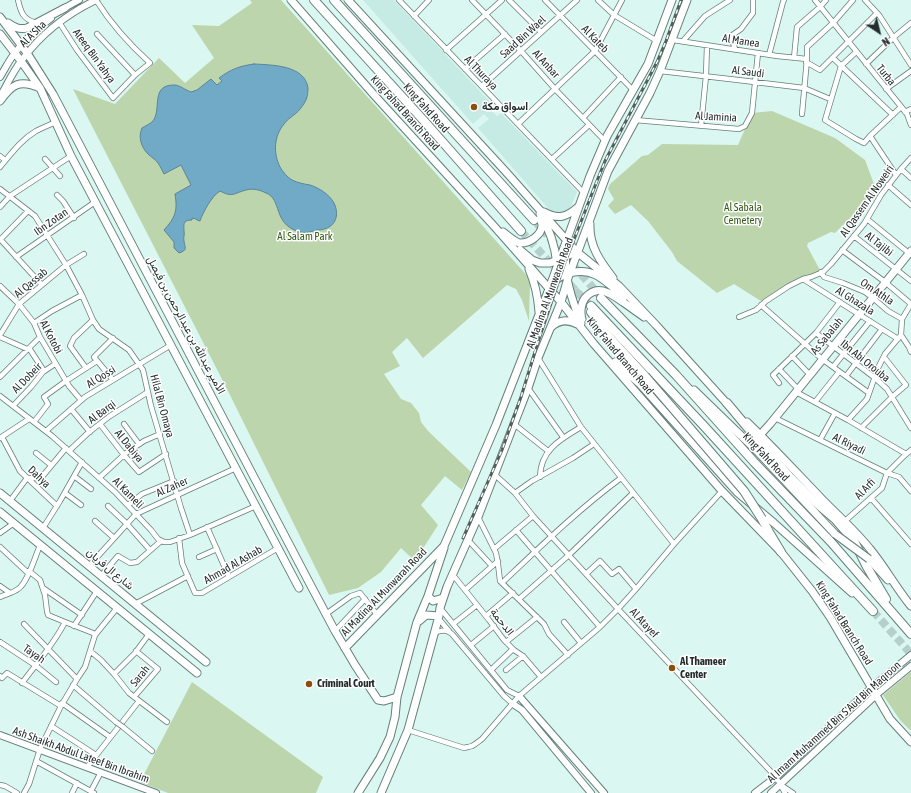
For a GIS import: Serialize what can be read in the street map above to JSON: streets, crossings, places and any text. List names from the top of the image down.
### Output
{
  "streets": {
    "highway": ["King Fahd Road"],
    "main road": [
      "King Fahad Branch Road",
      "Al Madina Al Munwarah Road",
      "الأمير عبدالله بن عبدالرحمن بن فيصل",
      "As Sabalah",
      "شارع ال فريان"
    ],
    "street": [
      "Al A'Sha",
      "Saad Bin Wael",
      "Al Kateb",
      "Al Manea",
      "Ateeq Bin Yahya",
      "Al Anbar",
      "Al Saudi",
      "Al Thuraya",
      "Turba",
      "Al Jaminia",
      "Al Qassem Al Noweiri",
      "Ibn Zotan",
      "Al Tajibi",
      "Al Qassab",
      "Om Athla",
      "Al Ghazala",
      "Al Kotobi",
      "Ibn Abi Orouba",
      "Al Qossi",
      "Al Dobeir",
      "Hilal Bin Omaya",
      "Al Barqi",
      "Al Riyadi",
      "Al Dabiya",
      "Dahya",
      "Al Zaher",
      "Al Arfi",
      "Al Kameli",
      "Ahmad Al Ashab",
      "الدحمة",
      "Al Atayef",
      "Tayah",
      "Sarah",
      "Al Imam Muhammed Bin S'Aud Bin Maqroon",
      "Ash Shaikh Abdul Lateef Bin Ibrahim"
    ]
  },
  "crossings": [
    ["Al A'Sha", "Ateeq Bin Yahya"],
    ["Al A'Sha", "الأمير عبدالله بن عبدالرحمن بن فيصل"],
    ["Saad Bin Wael", "Al Kateb"],
    ["Saad Bin Wael", "Al Anbar"],
    ["Saad Bin Wael", "Al Thuraya"],
    ["Al Kateb", "Al Madina Al Munwarah Road"],
    ["Al Manea", "Turba"],
    ["Al Manea", "Al Jaminia"],
    ["Al Manea", "Al Madina Al Munwarah Road"],
    ["Al Anbar", "Al Madina Al Munwarah Road"],
    ["Al Saudi", "Al Jaminia"],
    ["Al Saudi", "Al Madina Al Munwarah Road"],
    ["Al Thuraya", "Al Madina Al Munwarah Road"],
    ["King Fahad Branch Road", "Al Madina Al Munwarah Road"],
    ["King Fahad Branch Road", "Al Imam Muhammed Bin S'Aud Bin Maqroon"],
    ["Al Jaminia", "Al Madina Al Munwarah Road"],
    ["Al Qassem Al Noweiri", "Al Tajibi"],
    ["Al Qassem Al Noweiri", "Om Athla"],
    ["Al Qassem Al Noweiri", "Al Ghazala"],
    ["Ibn Zotan", "الأمير عبدالله بن عبدالرحمن بن فيصل"],
    ["Ibn Zotan", "Hilal Bin Omaya"],
    ["Al Tajibi", "As Sabalah"],
    ["Al Qassab", "Al Kotobi"],
    ["Al Qassab", "Hilal Bin Omaya"],
    ["Om Athla", "As Sabalah"],
    ["Al Madina Al Munwarah Road", "الأمير عبدالله بن عبدالرحمن بن فيصل"],
    ["Al Madina Al Munwarah Road", "الدحمة"],
    ["Al Madina Al Munwarah Road", "Al Atayef"],
    ["Al Ghazala", "As Sabalah"],
    ["الأمير عبدالله بن عبدالرحمن بن فيصل", "Al Qossi"],
    ["الأمير عبدالله بن عبدالرحمن بن فيصل", "Al Zaher"],
    ["الأمير عبدالله بن عبدالرحمن بن فيصل", "Ahmad Al Ashab"],
    ["As Sabalah", "Ibn Abi Orouba"],
    ["As Sabalah", "Al Riyadi"],
    ["Al Kotobi", "Al Qossi"],
    ["Al Kotobi", "Al Dobeir"],
    ["Al Qossi", "Hilal Bin Omaya"],
    ["Al Qossi", "Al Kameli"],
    ["Al Dobeir", "Al Kameli"],
    ["Hilal Bin Omaya", "Al Barqi"],
    ["Hilal Bin Omaya", "Al Dabiya"],
    ["Hilal Bin Omaya", "Al Zaher"],
    ["Al Barqi", "Al Dabiya"],
    ["Al Barqi", "Dahya"],
    ["Al Barqi", "Al Kameli"],
    ["Al Riyadi", "Al Arfi"],
    ["Al Zaher", "Al Kameli"],
    ["Al Zaher", "شارع ال فريان"],
    ["Al Atayef", "Al Imam Muhammed Bin S'Aud Bin Maqroon"]
  ],
  "parks": ["Al Sabala Cemetery", "Al Salam Park"],
  "places": ["اسواق مكة", "Al Thameer Center", "Criminal Court"],
  "north": "bottom right"
}
